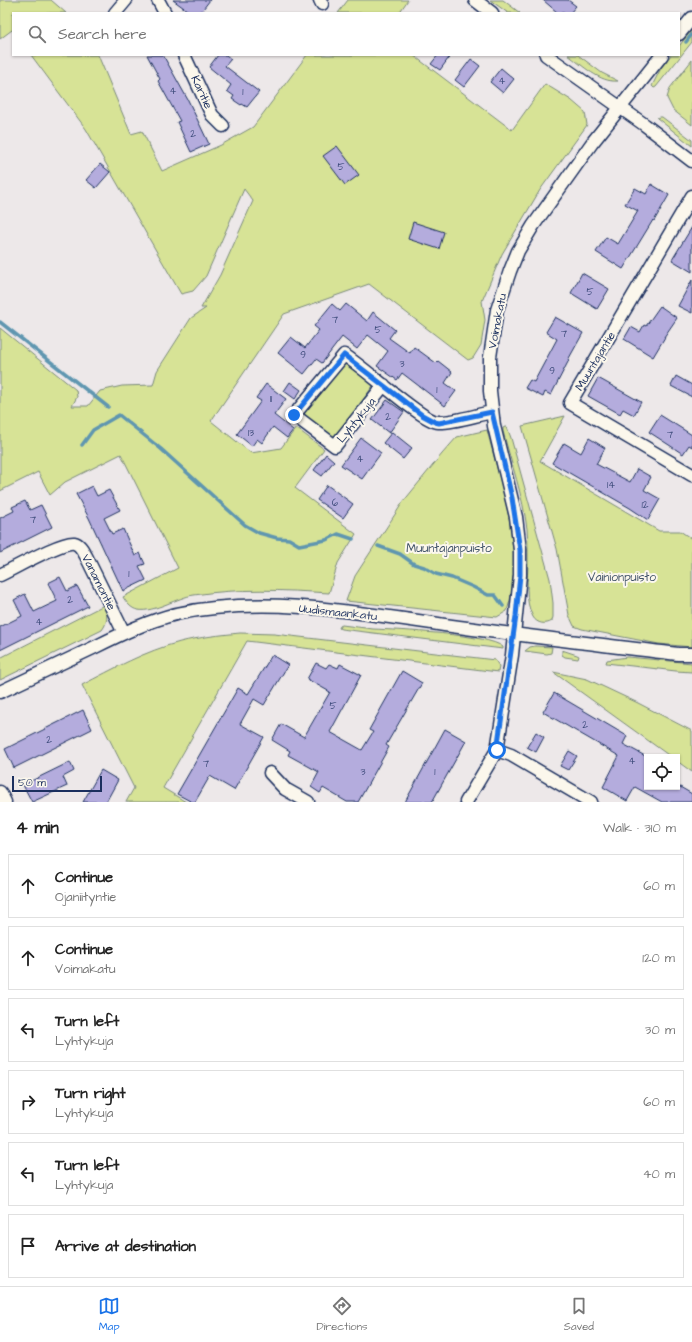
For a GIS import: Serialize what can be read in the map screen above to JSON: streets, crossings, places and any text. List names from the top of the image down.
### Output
{
  "streets": {
    "street": [
      "Karitie",
      "Voimakatu",
      "Muuntajantie",
      "Lyhtykuja",
      "Vanamontie",
      "Uudismaankatu"
    ]
  },
  "crossings": [
    ["Voimakatu", "Lyhtykuja"],
    ["Voimakatu", "Uudismaankatu"],
    ["Vanamontie", "Uudismaankatu"]
  ],
  "parks": ["Muuntajanpuisto", "Vainionpuisto"],
  "house_numbers": [
    "4",
    "4",
    "1",
    "2",
    "5",
    "5",
    "7",
    "5",
    "7",
    "9",
    "3",
    "9",
    "1",
    "11",
    "2",
    "13",
    "7",
    "4",
    "14",
    "6",
    "12",
    "7",
    "1",
    "2",
    "4",
    "5",
    "2",
    "2",
    "4",
    "7",
    "3",
    "1"
  ],
  "scale_bar": "50 m",
  "page": {
    "search": "Search here",
    "scale": "50 m",
    "heading": ["4 min", "Walk · 310 m"],
    "list": [
      ["Continue", "Ojaniityntie", "60 m"],
      ["Continue", "Voimakatu", "120 m"],
      ["Turn left", "Lyhtykuja", "30 m"],
      ["Turn right", "Lyhtykuja", "60 m"],
      ["Turn left", "Lyhtykuja", "40 m"],
      "Arrive at destination"
    ],
    "nav": ["Map", "Directions", "Saved"]
  }
}
